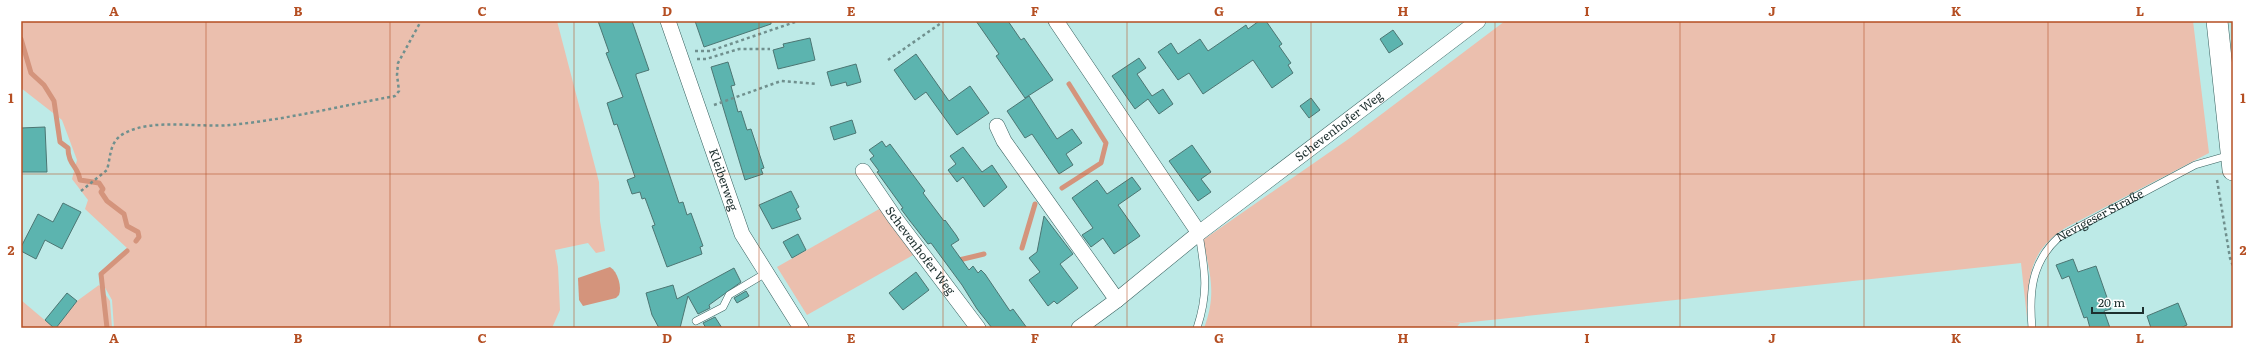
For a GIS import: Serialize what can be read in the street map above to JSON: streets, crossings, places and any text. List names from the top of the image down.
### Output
{
  "streets": {
    "main road": ["Nevigeser Straße"],
    "street": ["Schevenhofer Weg", "Kleiberweg"]
  },
  "scale_bar": "20 m",
  "grid": {
    "columns": [
      "A",
      "B",
      "C",
      "D",
      "E",
      "F",
      "G",
      "H",
      "I",
      "J",
      "K",
      "L"
    ],
    "rows": ["1", "2"]
  }
}
